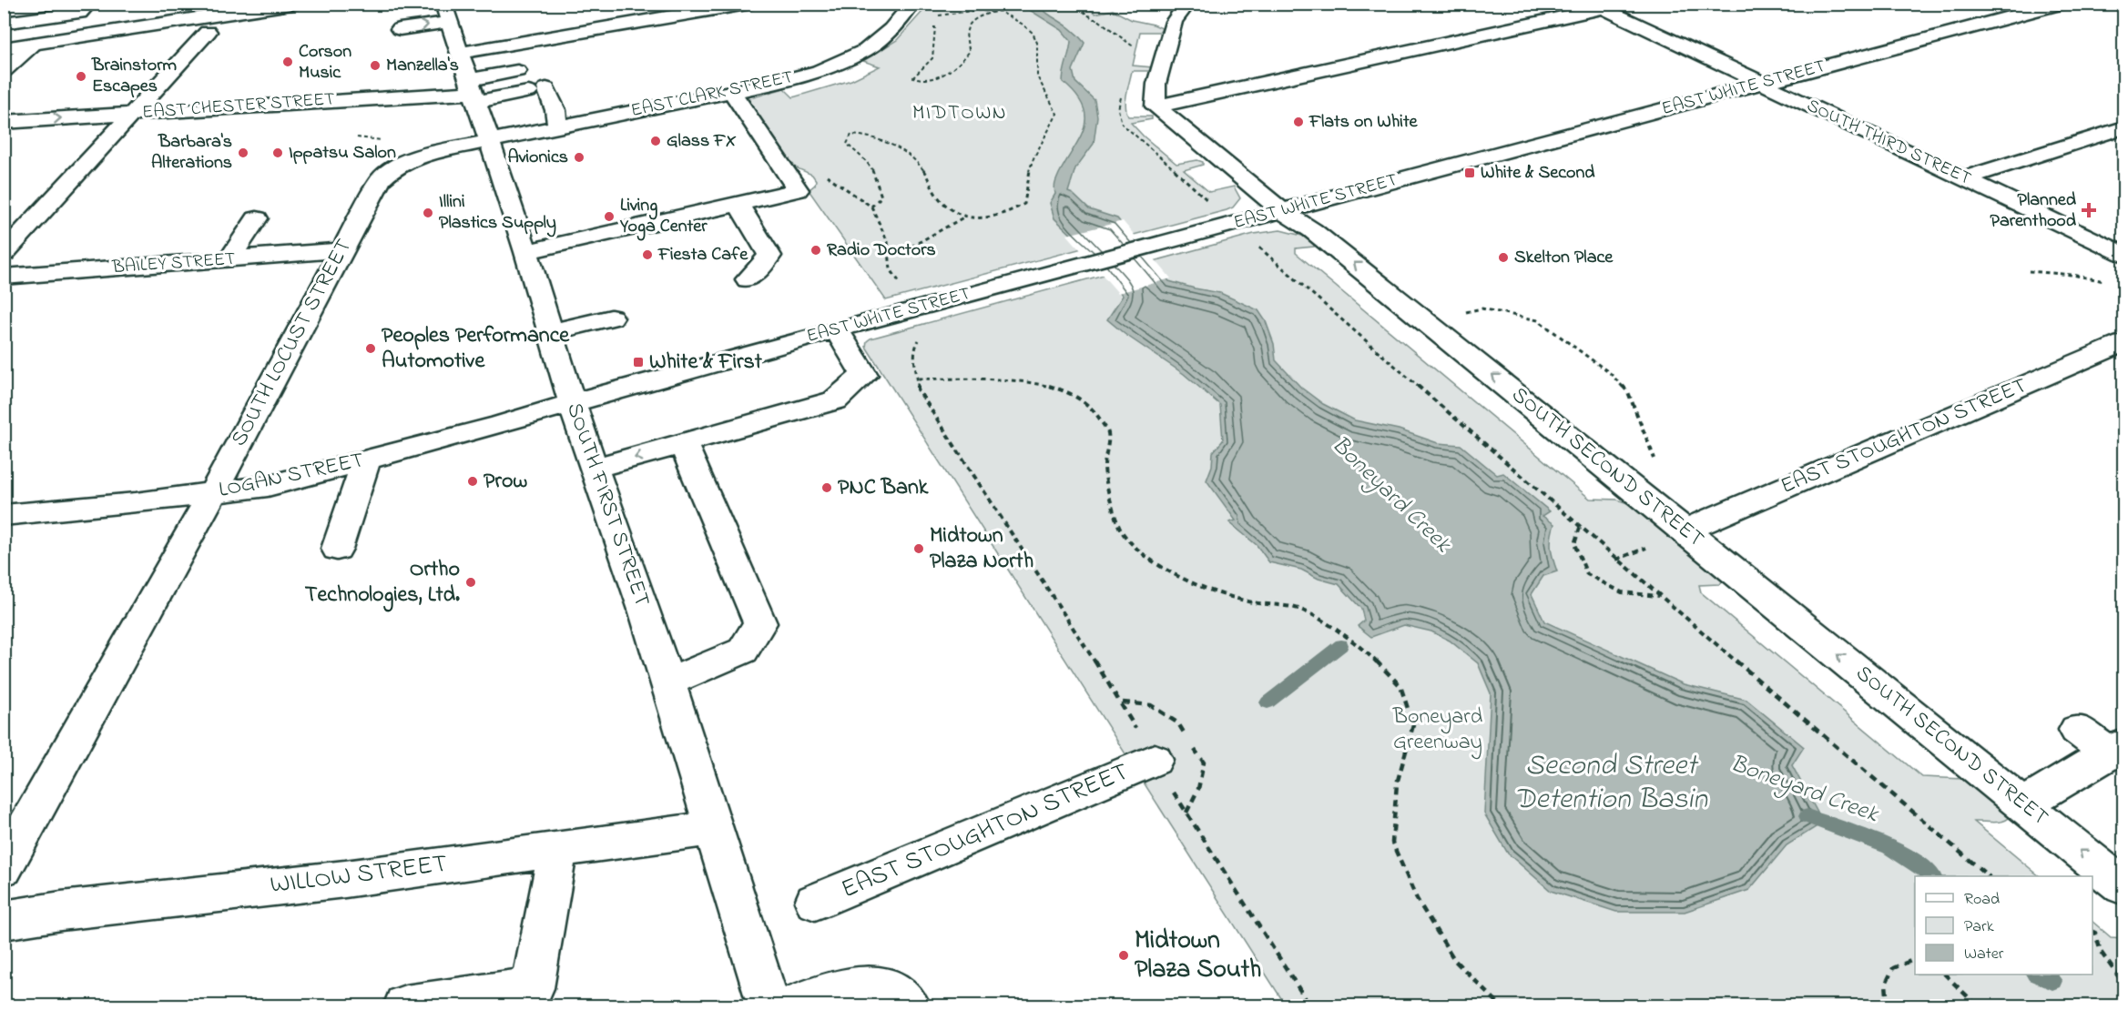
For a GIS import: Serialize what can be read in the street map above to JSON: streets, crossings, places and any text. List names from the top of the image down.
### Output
{
  "streets": {
    "street": [
      "EAST WHITE STREET",
      "EAST CLARK STREET",
      "EAST CHESTER STREET",
      "SOUTH THIRD STREET",
      "BAILEY STREET",
      "SOUTH LOCUST STREET",
      "EAST STOUGHTON STREET",
      "SOUTH SECOND STREET",
      "LOGAN STREET",
      "SOUTH FIRST STREET",
      "WILLOW STREET"
    ]
  },
  "crossings": [
    ["EAST WHITE STREET", "SOUTH THIRD STREET"],
    ["EAST WHITE STREET", "SOUTH SECOND STREET"],
    ["EAST WHITE STREET", "LOGAN STREET"],
    ["EAST WHITE STREET", "SOUTH FIRST STREET"],
    ["EAST CLARK STREET", "SOUTH LOCUST STREET"],
    ["EAST CLARK STREET", "SOUTH FIRST STREET"],
    ["EAST CHESTER STREET", "SOUTH FIRST STREET"],
    ["BAILEY STREET", "SOUTH LOCUST STREET"],
    ["SOUTH LOCUST STREET", "LOGAN STREET"],
    ["SOUTH LOCUST STREET", "SOUTH FIRST STREET"],
    ["EAST STOUGHTON STREET", "SOUTH SECOND STREET"],
    ["LOGAN STREET", "SOUTH FIRST STREET"],
    ["SOUTH FIRST STREET", "WILLOW STREET"]
  ],
  "one_way": ["SOUTH SECOND STREET"],
  "districts": ["MIDTOWN"],
  "water": ["Boneyard Creek", "Second Street Detention Basin"],
  "parks": ["Boneyard Greenway"],
  "places": {
    "other": [
      "Corson Music",
      "Manzella's",
      "Brainstorm Escapes",
      "Flats on White",
      "Glass FX",
      "Barbara's Alterations",
      "Ippatsu Salon",
      "Avionics",
      "Illini Plastics Supply",
      "Living Yoga Center",
      "Radio Doctors",
      "Fiesta Cafe",
      "Skelton Place",
      "Peoples Performance Automotive",
      "Prow",
      "PNC Bank",
      "Midtown Plaza North",
      "Ortho Technologies, Ltd.",
      "Midtown Plaza South"
    ],
    "transit": ["White & Second", "White & First"],
    "health": ["Planned Parenthood"]
  },
  "legend": ["Road", "Park", "Water"]
}
